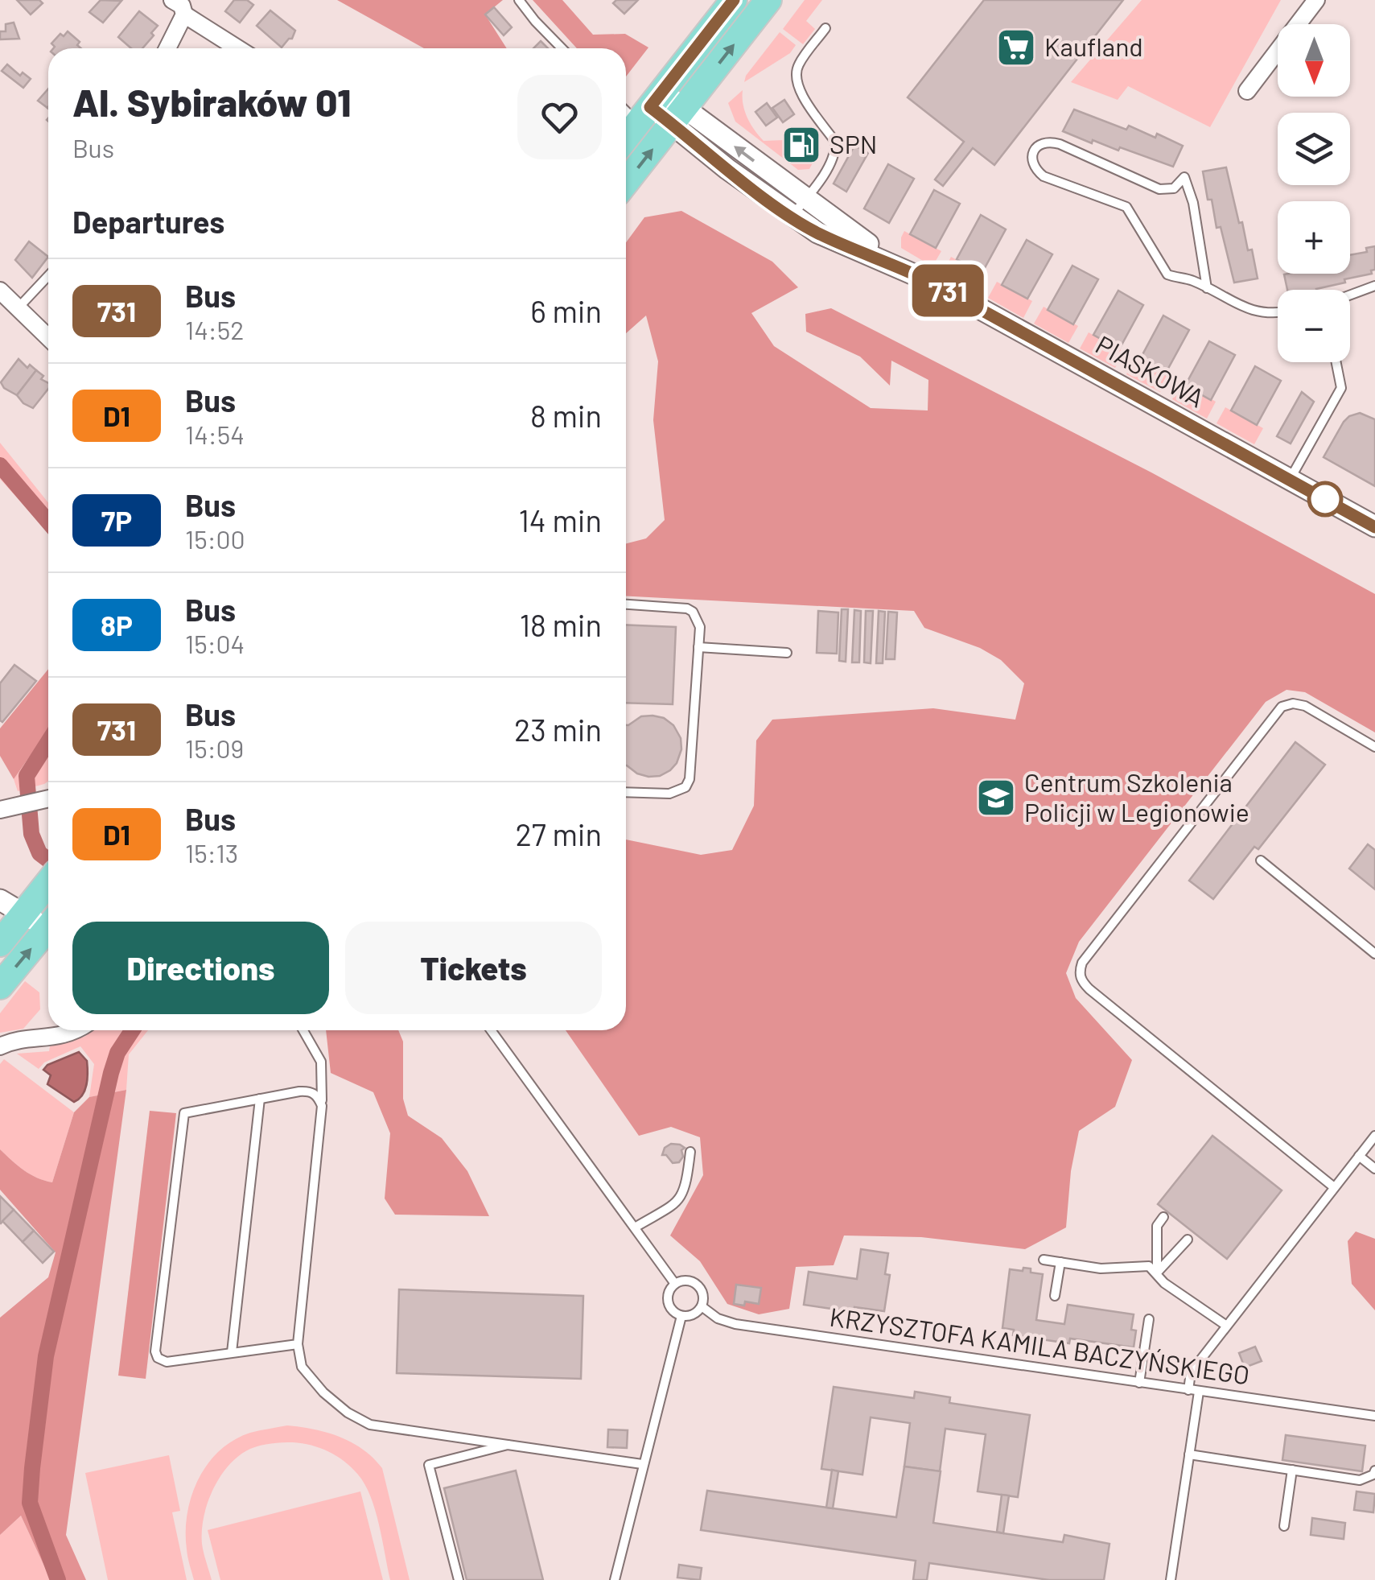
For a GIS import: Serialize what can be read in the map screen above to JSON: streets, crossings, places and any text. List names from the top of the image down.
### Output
{
  "streets": {
    "street": ["PIASKOWA"],
    "lane": ["KRZYSZTOFA KAMILA BACZYŃSKIEGO"]
  },
  "places": {
    "supermarket": ["Kaufland"],
    "fuel station": ["SPN"],
    "school or university": ["Centrum Szkolenia Policji w Legionowie"]
  },
  "lines": ["bus line 731"],
  "north": "bottom",
  "page": {
    "on_map": "731",
    "map_buttons": ["+", "−"],
    "heading": [
      ["Al. Sybiraków 01", "Bus"],
      "Departures"
    ],
    "list": [
      {
        "mark": "731",
        "name": "Bus",
        "note": "14:52",
        "value": "6 min"
      },
      {
        "mark": "D1",
        "name": "Bus",
        "note": "14:54",
        "value": "8 min"
      },
      {
        "mark": "7P",
        "name": "Bus",
        "note": "15:00",
        "value": "14 min"
      },
      {
        "mark": "8P",
        "name": "Bus",
        "note": "15:04",
        "value": "18 min"
      },
      {
        "mark": "731",
        "name": "Bus",
        "note": "15:09",
        "value": "23 min"
      },
      {
        "mark": "D1",
        "name": "Bus",
        "note": "15:13",
        "value": "27 min"
      }
    ],
    "buttons": ["Directions", "Tickets"]
  }
}
